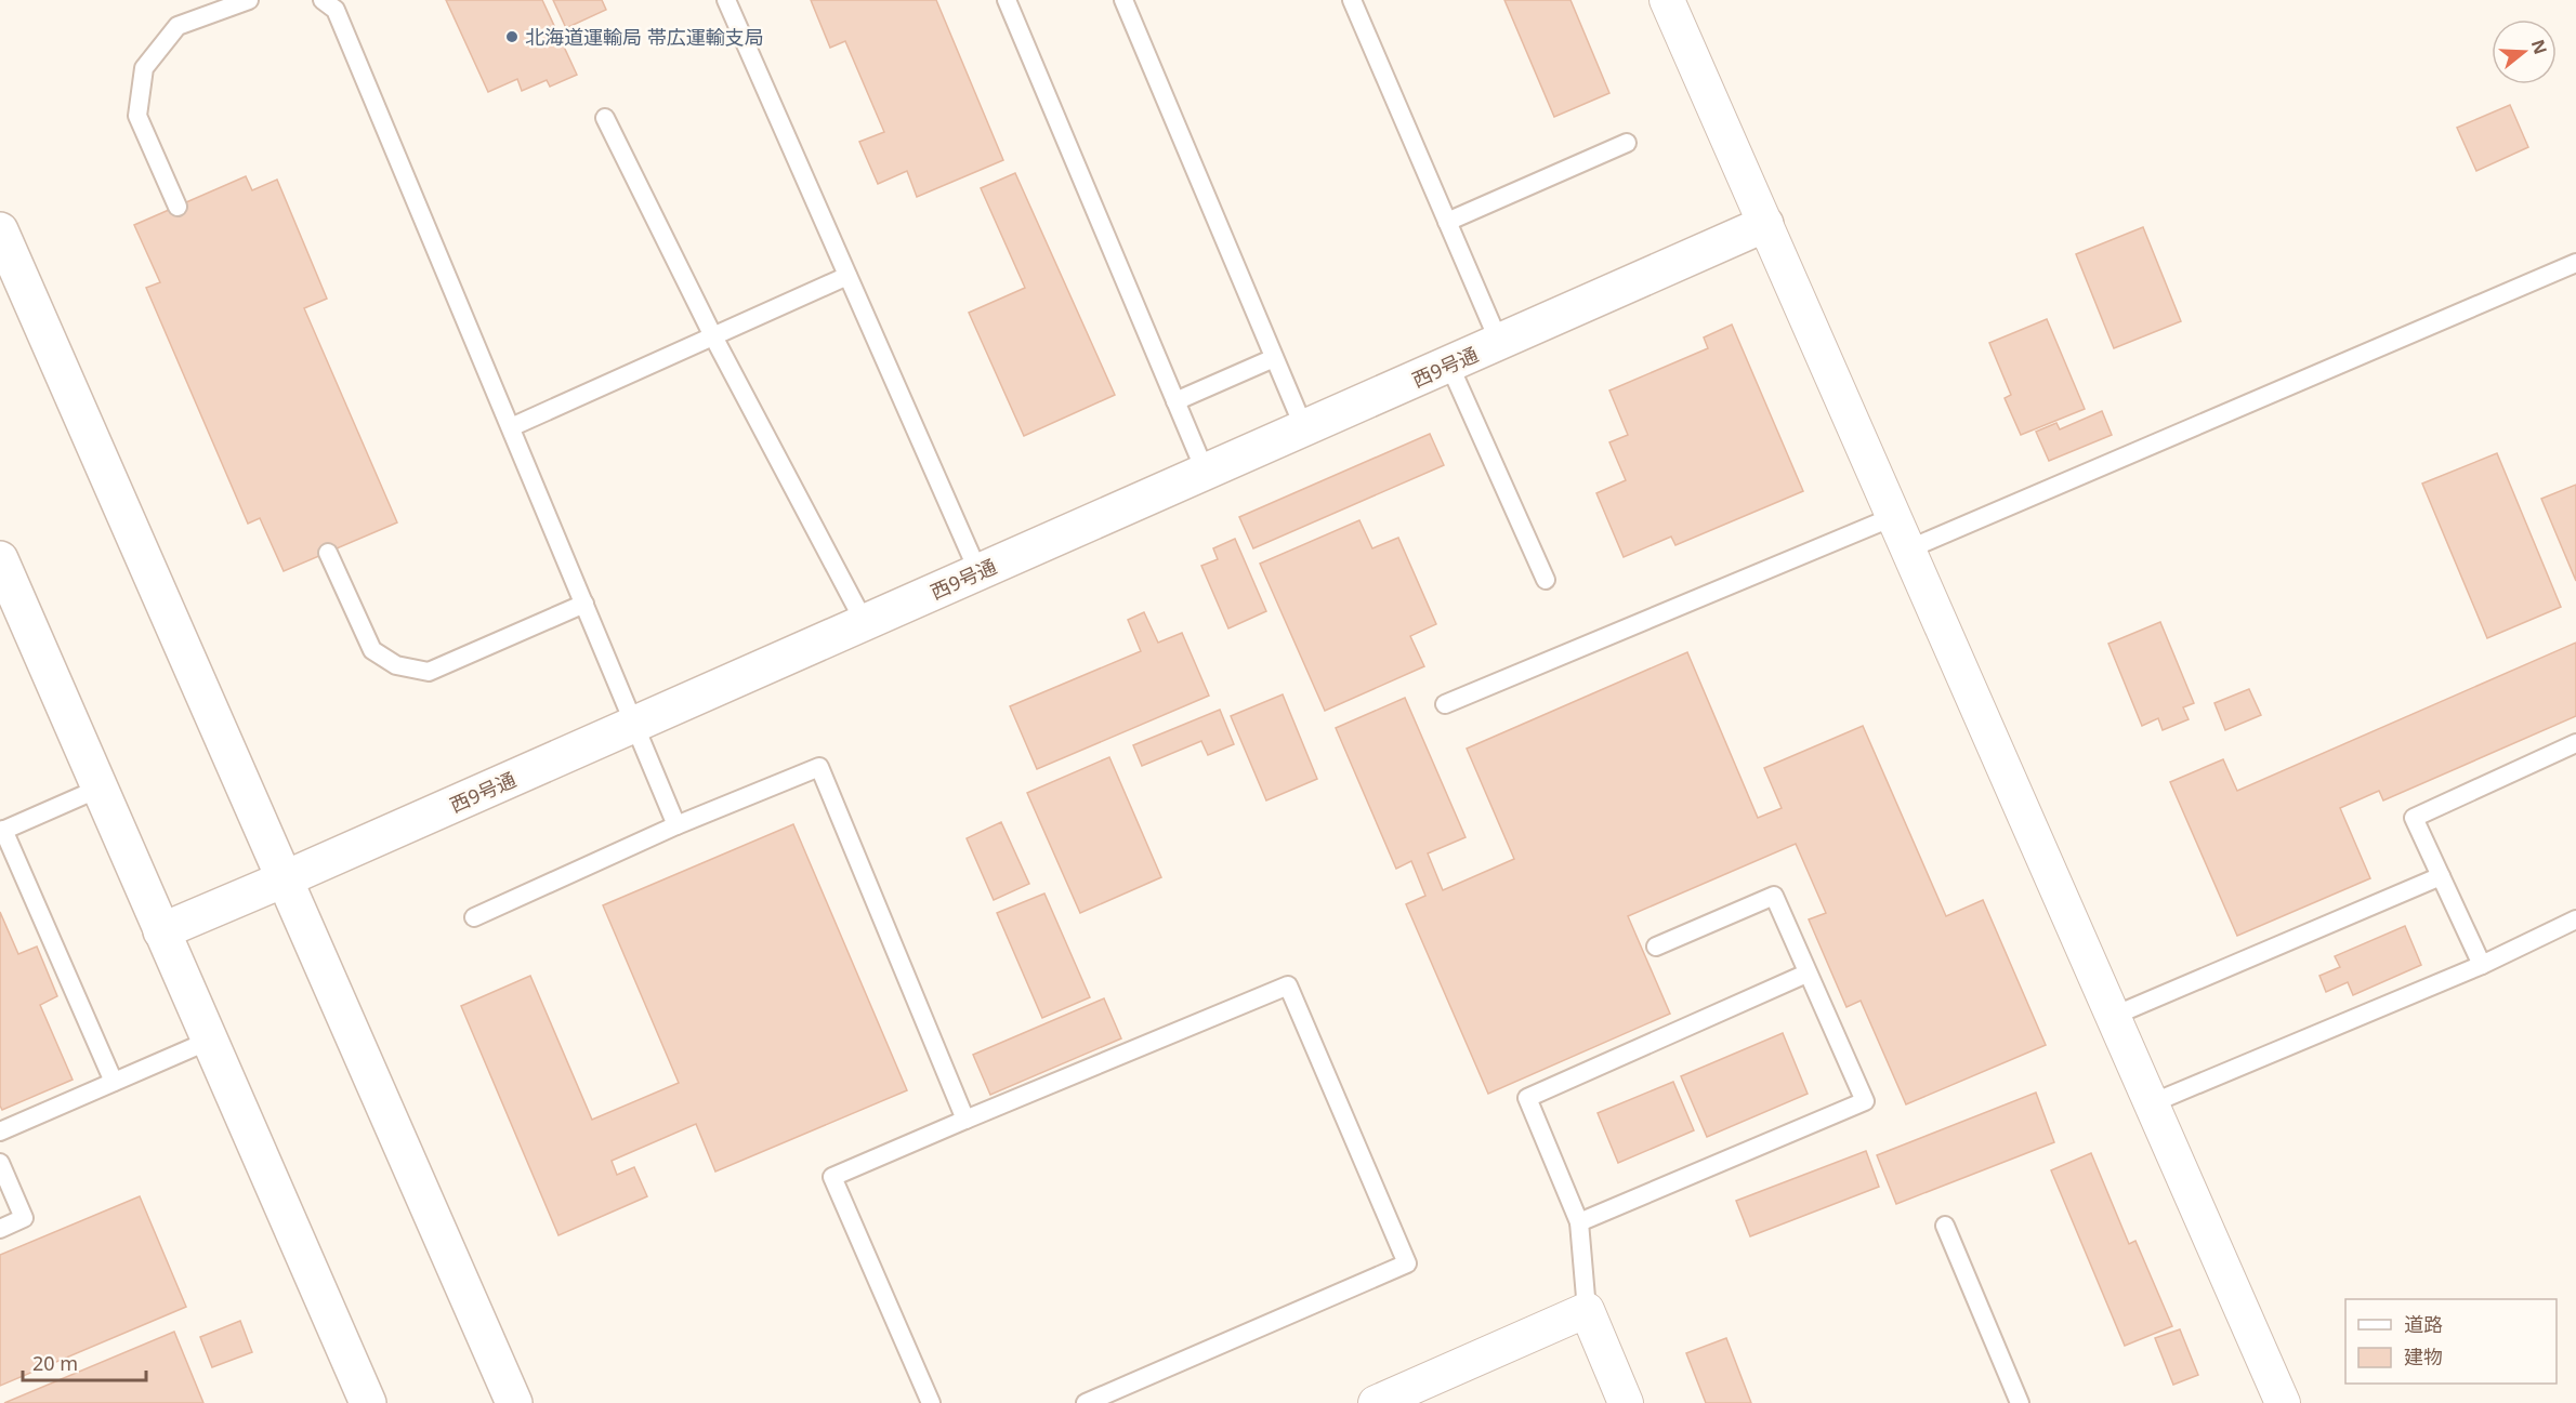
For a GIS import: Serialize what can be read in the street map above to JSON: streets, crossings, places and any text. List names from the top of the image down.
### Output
{
  "streets": {
    "street": ["西9号通"]
  },
  "places": ["北海道運輸局 帯広運輸支局"],
  "legend": ["道路", "建物"],
  "scale_bar": "20 m",
  "north": "right"
}
